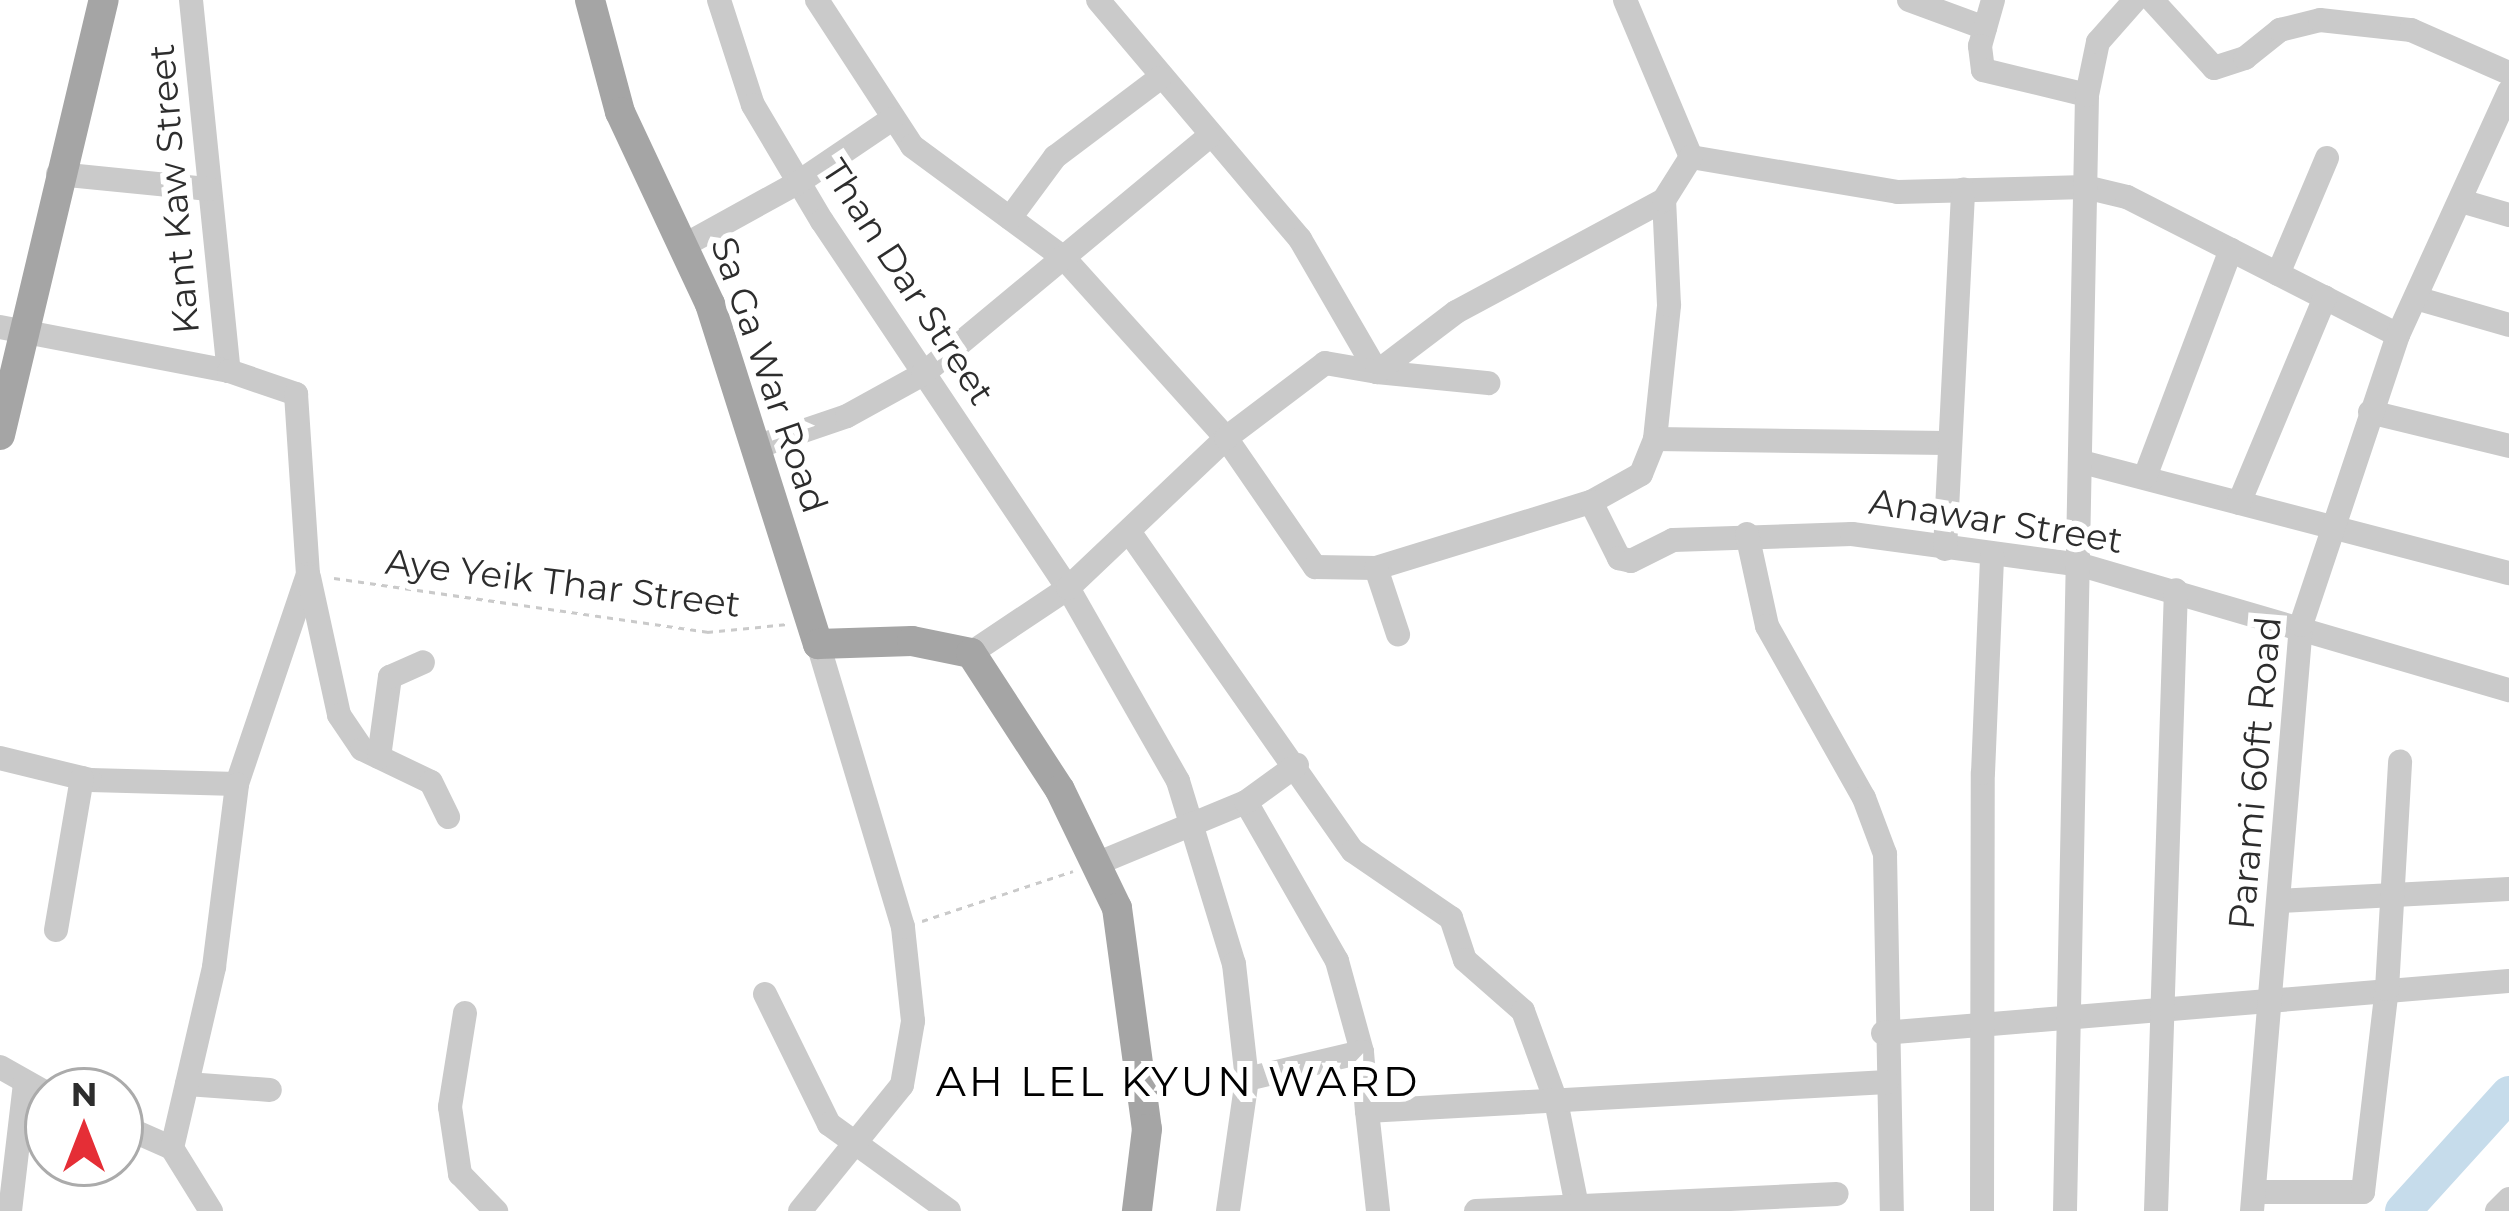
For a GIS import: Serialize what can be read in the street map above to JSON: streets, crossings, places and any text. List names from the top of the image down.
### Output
{
  "streets": {
    "main road": ["Sa Ga War Road"],
    "street": [
      "Kant Kaw Street",
      "Than Dar Street",
      "Anawar Street",
      "Parami 60ft Road"
    ],
    "path": ["Aye Yeik Thar Street"]
  },
  "crossings": [
    ["Sa Ga War Road", "Aye Yeik Thar Street"],
    ["Anawar Street", "Parami 60ft Road"]
  ],
  "districts": ["AH LEL KYUN WARD"],
  "north": "top"
}
